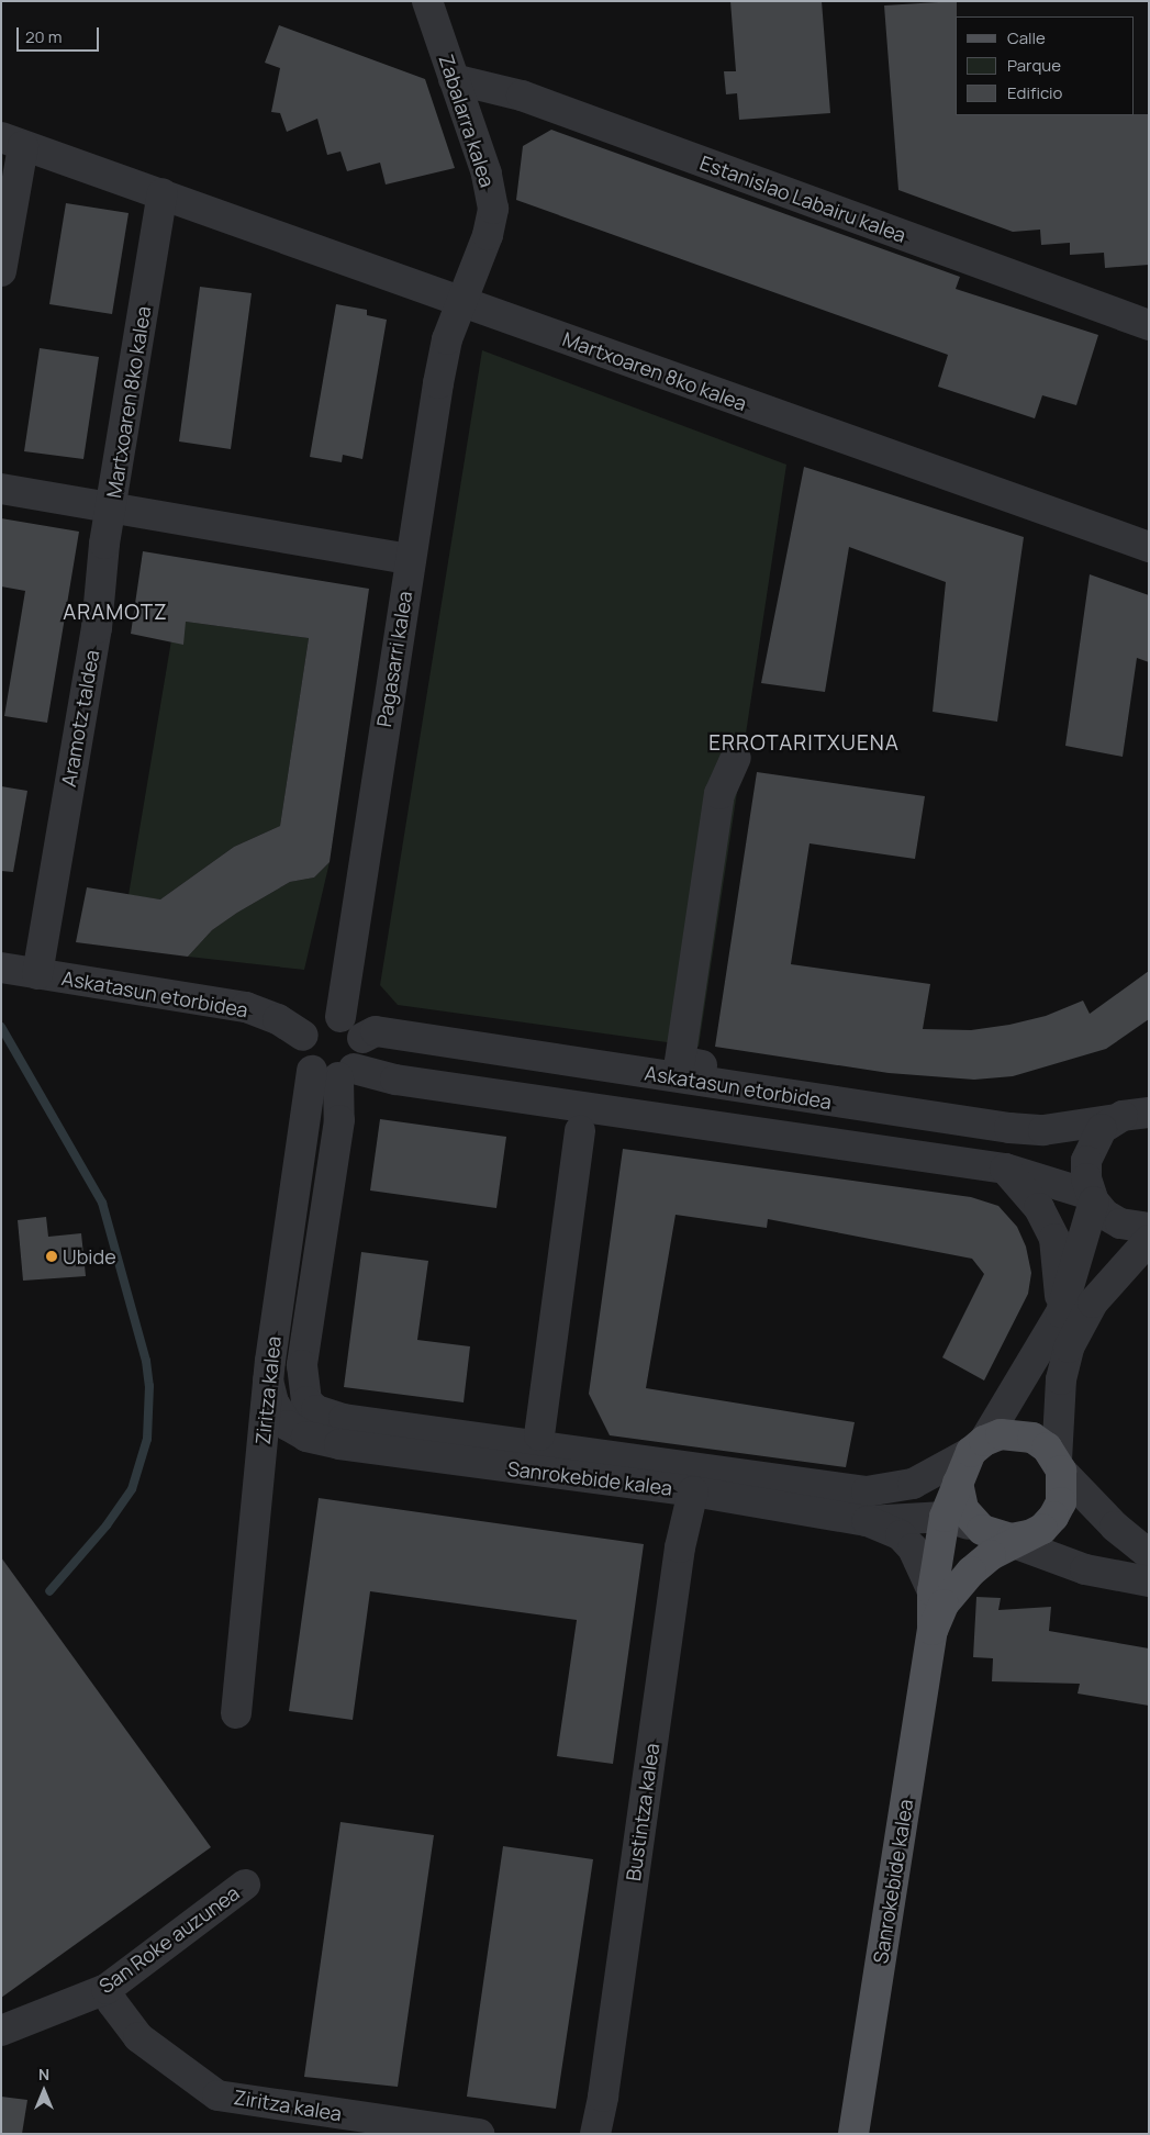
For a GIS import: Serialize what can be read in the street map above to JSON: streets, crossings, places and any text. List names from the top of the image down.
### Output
{
  "streets": {
    "main road": ["Sanrokebide kalea"],
    "street": [
      "Zabalarra kalea",
      "Estanislao Labairu kalea",
      "Martxoaren 8ko kalea",
      "Pagasarri kalea",
      "Aramotz taldea",
      "Askatasun etorbidea",
      "Ziritza kalea",
      "Bustintza kalea",
      "San Roke auzunea"
    ]
  },
  "crossings": [
    ["Zabalarra kalea", "Estanislao Labairu kalea"],
    ["Zabalarra kalea", "Martxoaren 8ko kalea"],
    ["Zabalarra kalea", "Pagasarri kalea"],
    ["Martxoaren 8ko kalea", "Pagasarri kalea"],
    ["Martxoaren 8ko kalea", "Aramotz taldea"],
    ["Pagasarri kalea", "Askatasun etorbidea"],
    ["Pagasarri kalea", "Ziritza kalea"],
    ["Aramotz taldea", "Askatasun etorbidea"],
    ["Askatasun etorbidea", "Ziritza kalea"],
    ["Ziritza kalea", "Sanrokebide kalea"],
    ["Ziritza kalea", "San Roke auzunea"],
    ["Sanrokebide kalea", "Bustintza kalea"]
  ],
  "districts": ["ARAMOTZ", "ERROTARITXUENA"],
  "places": ["Ubide"],
  "legend": ["Calle", "Parque", "Edificio"],
  "scale_bar": "20 m",
  "north": "top"
}
